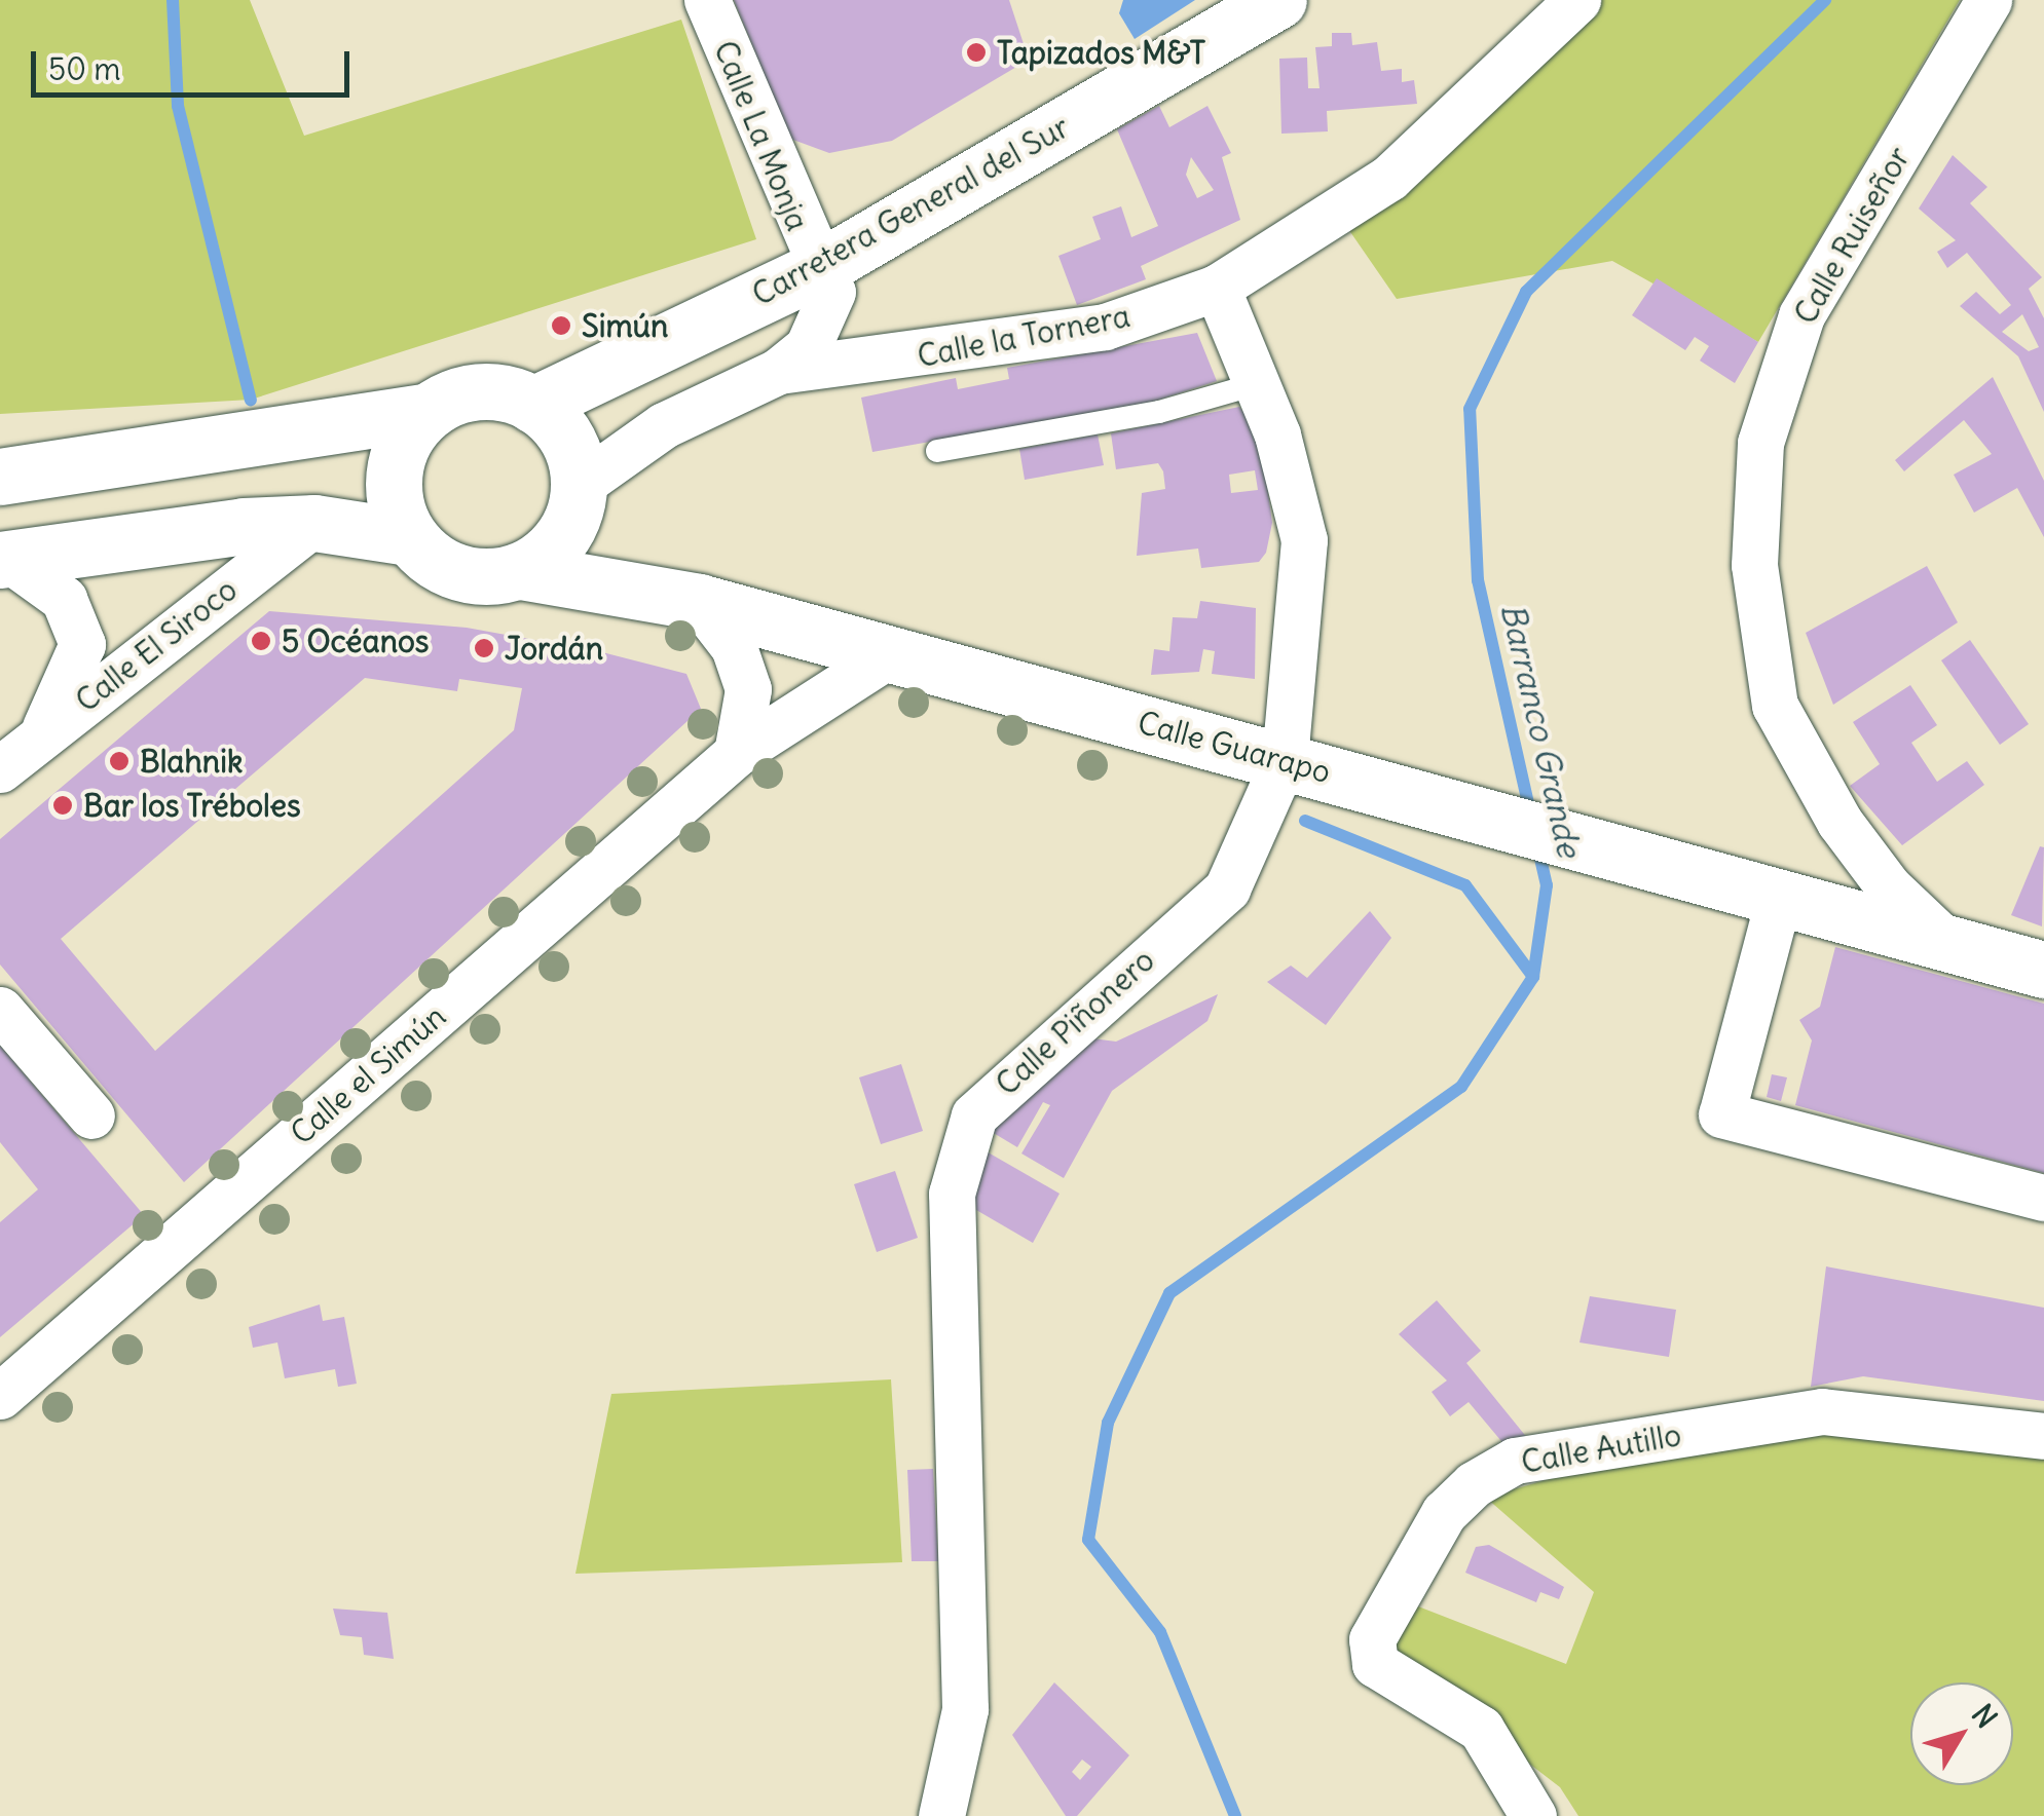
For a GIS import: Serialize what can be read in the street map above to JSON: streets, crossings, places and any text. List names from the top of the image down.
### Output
{
  "streets": {
    "main road": ["Carretera General del Sur", "Calle Ruiseñor", "Calle Guarapo"],
    "street": [
      "Calle La Monja",
      "Calle la Tornera",
      "Calle El Siroco",
      "Calle Piñonero",
      "Calle el Simún",
      "Calle Autillo"
    ]
  },
  "crossings": [
    ["Calle La Monja", "Carretera General del Sur"],
    ["Calle La Monja", "Calle la Tornera"],
    ["Carretera General del Sur", "Calle la Tornera"],
    ["Carretera General del Sur", "Calle Guarapo"],
    ["Calle Ruiseñor", "Calle Guarapo"],
    ["Calle la Tornera", "Calle Guarapo"],
    ["Calle la Tornera", "Calle Piñonero"],
    ["Calle Guarapo", "Calle Piñonero"],
    ["Calle Guarapo", "Calle el Simún"]
  ],
  "water": ["Barranco Grande"],
  "places": [
    "Tapizados M&T",
    "Simún",
    "5 Océanos",
    "Jordán",
    "Blahnik",
    "Bar los Tréboles"
  ],
  "scale_bar": "50 m",
  "north": "top right"
}
